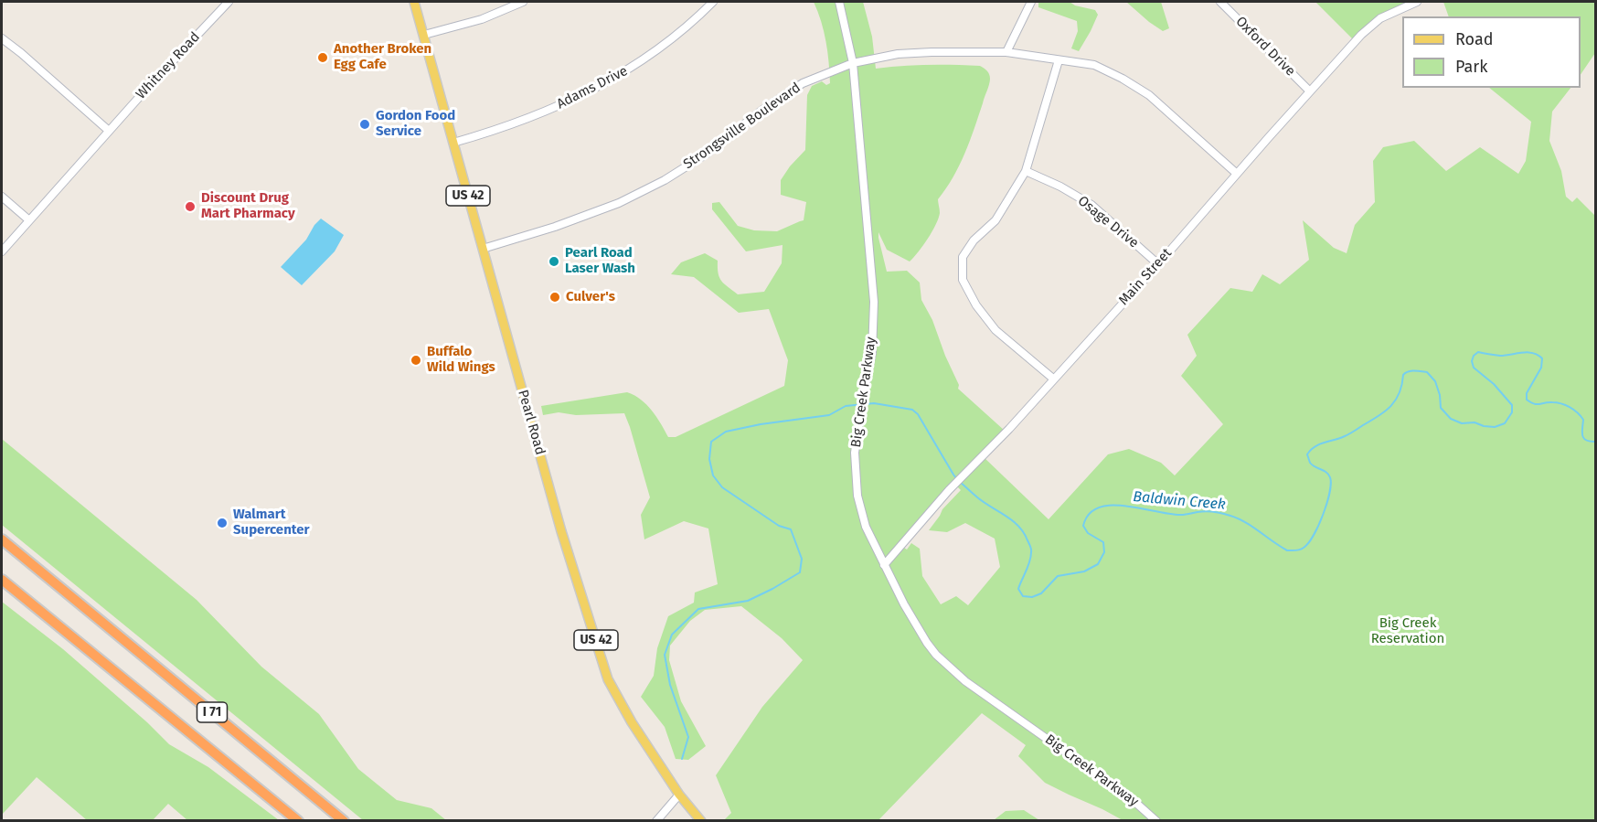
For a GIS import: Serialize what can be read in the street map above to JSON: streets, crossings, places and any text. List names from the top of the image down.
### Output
{
  "streets": {
    "highway": ["I 71"],
    "main road": ["US 42", "Pearl Road"],
    "street": [
      "Oxford Drive",
      "Whitney Road",
      "Adams Drive",
      "Strongsville Boulevard",
      "Osage Drive",
      "Main Street",
      "Big Creek Parkway"
    ]
  },
  "crossings": [
    ["Oxford Drive", "Main Street"],
    ["Adams Drive", "Pearl Road"],
    ["Strongsville Boulevard", "Main Street"],
    ["Strongsville Boulevard", "Big Creek Parkway"],
    ["Strongsville Boulevard", "Pearl Road"],
    ["Osage Drive", "Main Street"],
    ["Main Street", "Big Creek Parkway"]
  ],
  "water": ["Baldwin Creek"],
  "parks": ["Big Creek Reservation"],
  "places": [
    "Another Broken Egg Cafe",
    "Gordon Food Service",
    "Discount Drug Mart Pharmacy",
    "Pearl Road Laser Wash",
    "Culver's",
    "Buffalo Wild Wings",
    "Walmart Supercenter"
  ],
  "legend": ["Road", "Park"]
}
